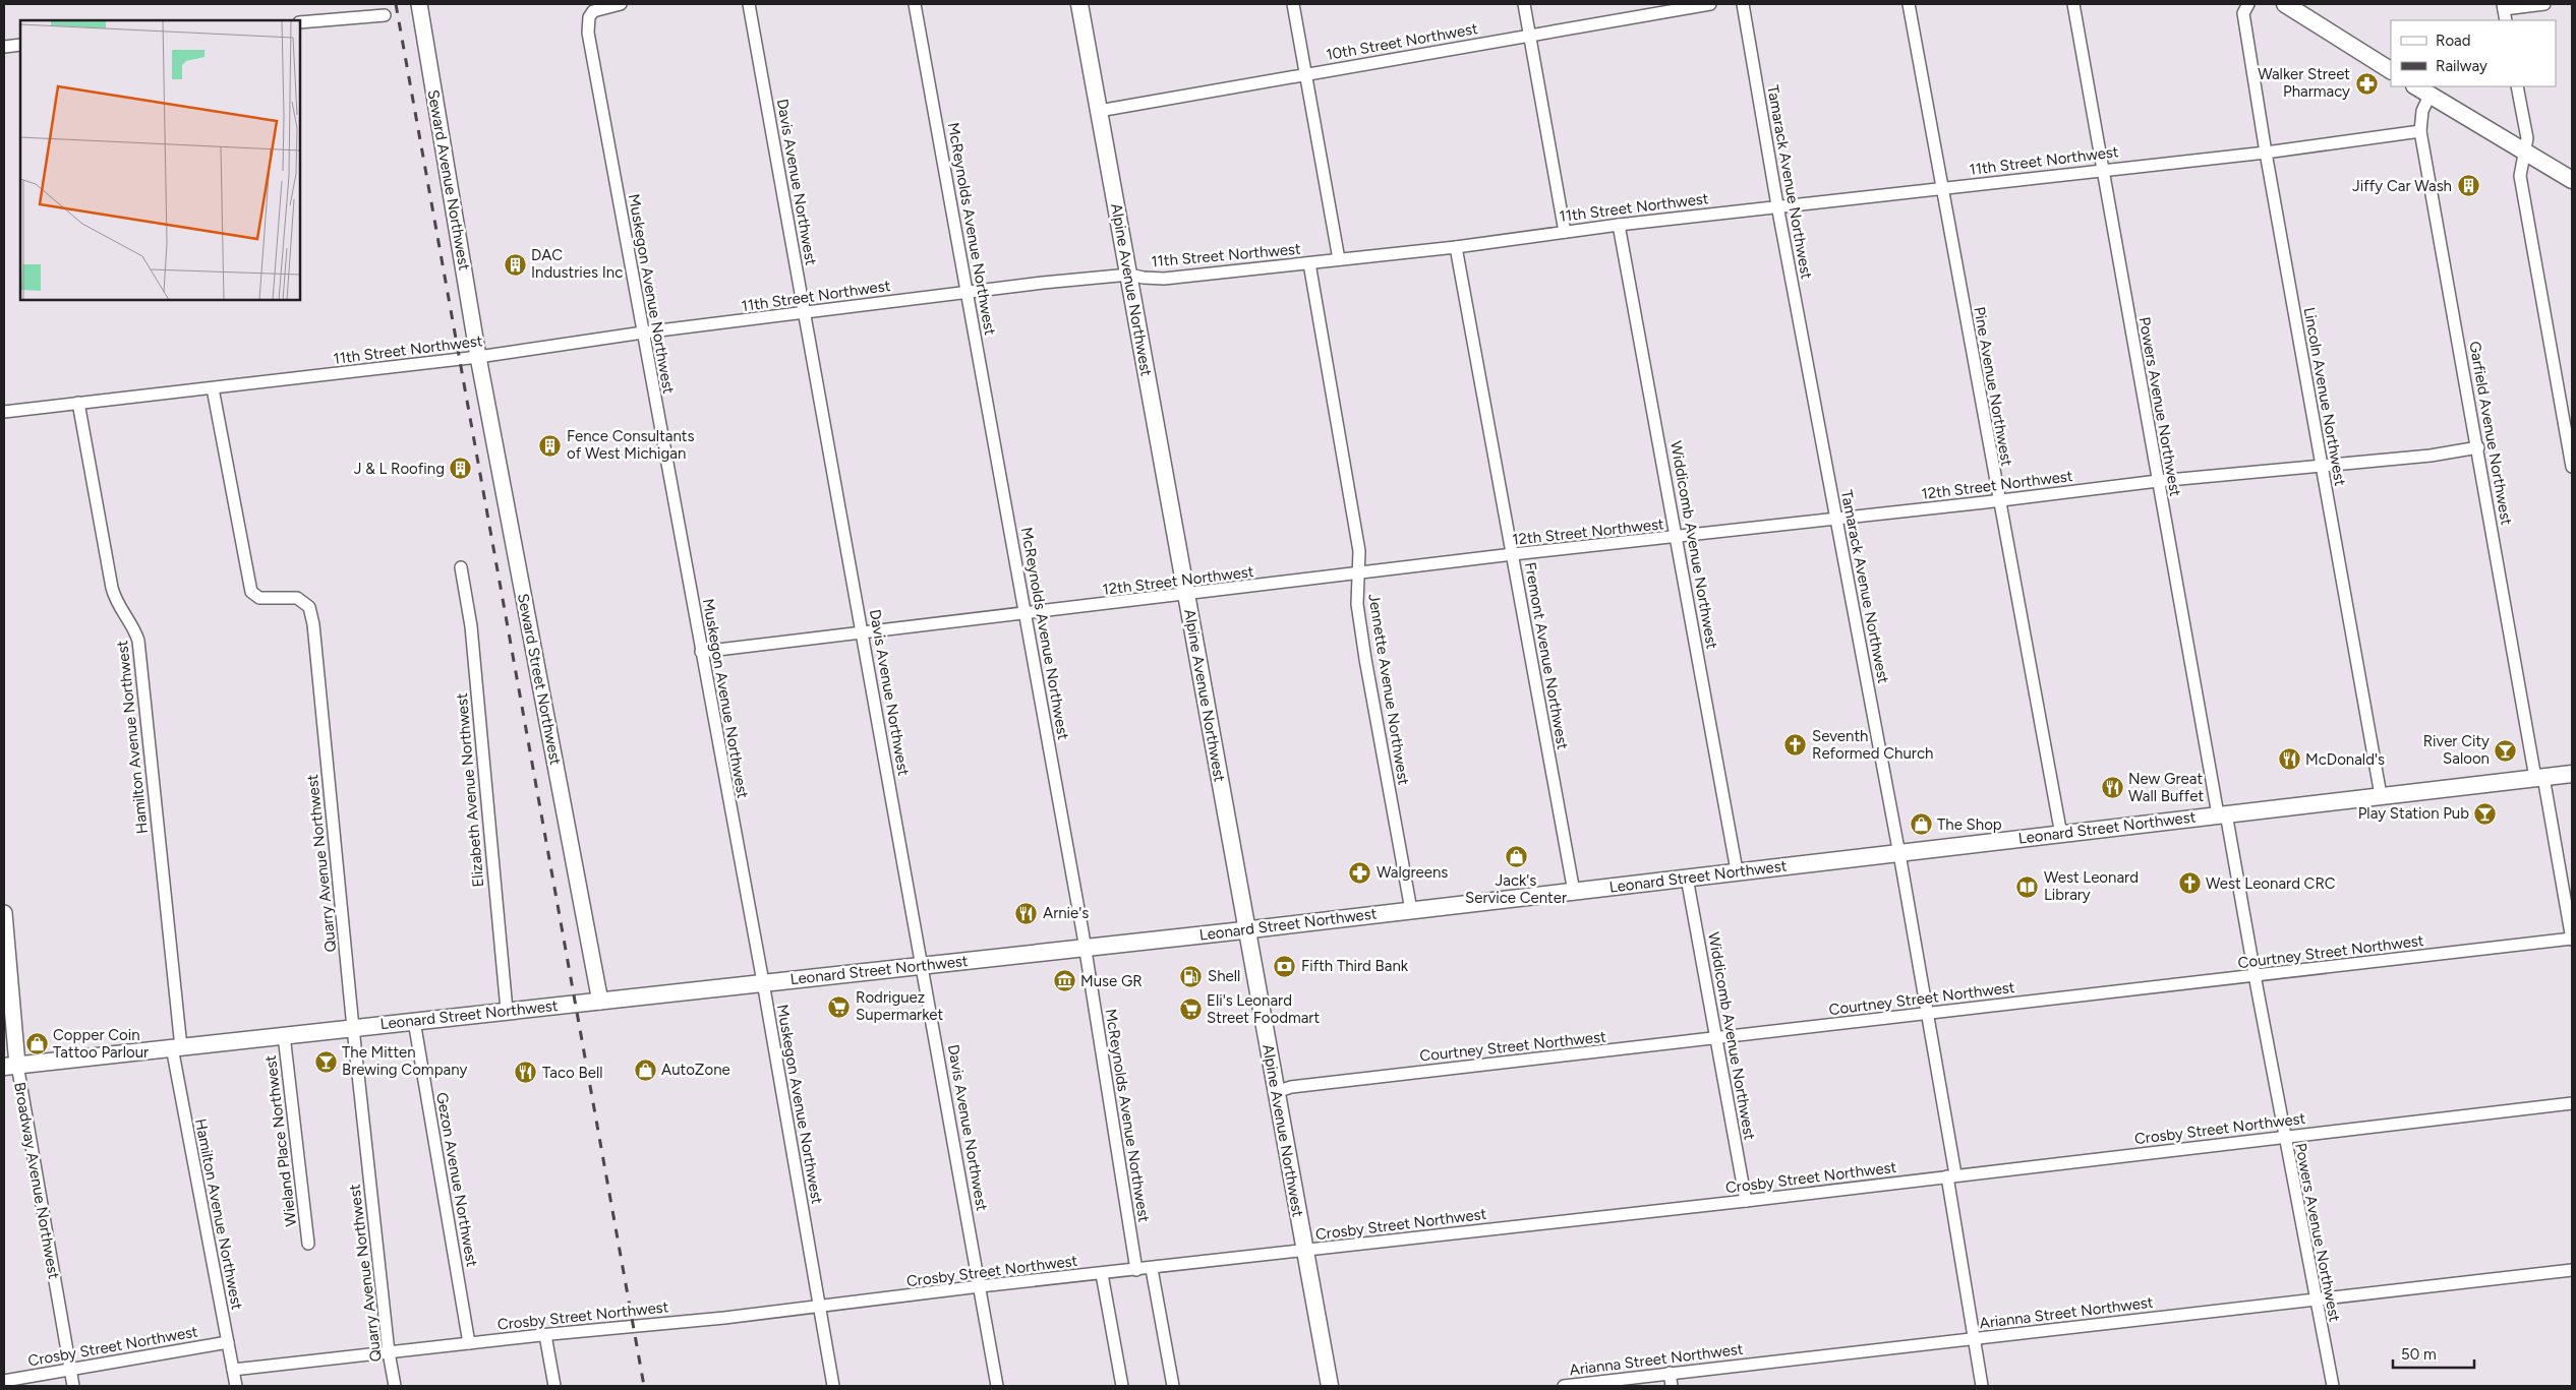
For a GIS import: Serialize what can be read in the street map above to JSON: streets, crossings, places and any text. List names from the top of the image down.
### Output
{
  "streets": {
    "main road": ["Alpine Avenue Northwest", "Leonard Street Northwest"],
    "street": [
      "10th Street Northwest",
      "11th Street Northwest",
      "Seward Avenue Northwest",
      "Davis Avenue Northwest",
      "Tamarack Avenue Northwest",
      "McReynolds Avenue Northwest",
      "Muskegon Avenue Northwest",
      "Pine Avenue Northwest",
      "Lincoln Avenue Northwest",
      "Powers Avenue Northwest",
      "Garfield Avenue Northwest",
      "12th Street Northwest",
      "Widdicomb Avenue Northwest",
      "Fremont Avenue Northwest",
      "Seward Street Northwest",
      "Jennette Avenue Northwest",
      "Hamilton Avenue Northwest",
      "Elizabeth Avenue Northwest",
      "Quarry Avenue Northwest",
      "Courtney Street Northwest",
      "Crosby Street Northwest",
      "Wieland Place Northwest",
      "Gezon Avenue Northwest",
      "Broadway Avenue Northwest",
      "Arianna Street Northwest"
    ]
  },
  "crossings": [
    ["10th Street Northwest", "Alpine Avenue Northwest"],
    ["11th Street Northwest", "Seward Avenue Northwest"],
    ["11th Street Northwest", "Davis Avenue Northwest"],
    ["11th Street Northwest", "Tamarack Avenue Northwest"],
    ["11th Street Northwest", "McReynolds Avenue Northwest"],
    ["11th Street Northwest", "Alpine Avenue Northwest"],
    ["11th Street Northwest", "Muskegon Avenue Northwest"],
    ["11th Street Northwest", "Pine Avenue Northwest"],
    ["11th Street Northwest", "Lincoln Avenue Northwest"],
    ["11th Street Northwest", "Powers Avenue Northwest"],
    ["11th Street Northwest", "Garfield Avenue Northwest"],
    ["11th Street Northwest", "Widdicomb Avenue Northwest"],
    ["11th Street Northwest", "Fremont Avenue Northwest"],
    ["11th Street Northwest", "Seward Street Northwest"],
    ["11th Street Northwest", "Jennette Avenue Northwest"],
    ["11th Street Northwest", "Hamilton Avenue Northwest"],
    ["11th Street Northwest", "Quarry Avenue Northwest"],
    ["Seward Avenue Northwest", "Seward Street Northwest"],
    ["Davis Avenue Northwest", "12th Street Northwest"],
    ["Davis Avenue Northwest", "Leonard Street Northwest"],
    ["Davis Avenue Northwest", "Crosby Street Northwest"],
    ["Tamarack Avenue Northwest", "12th Street Northwest"],
    ["Tamarack Avenue Northwest", "Leonard Street Northwest"],
    ["Tamarack Avenue Northwest", "Courtney Street Northwest"],
    ["Tamarack Avenue Northwest", "Crosby Street Northwest"],
    ["Tamarack Avenue Northwest", "Arianna Street Northwest"],
    ["McReynolds Avenue Northwest", "12th Street Northwest"],
    ["McReynolds Avenue Northwest", "Leonard Street Northwest"],
    ["McReynolds Avenue Northwest", "Crosby Street Northwest"],
    ["Alpine Avenue Northwest", "12th Street Northwest"],
    ["Alpine Avenue Northwest", "Leonard Street Northwest"],
    ["Alpine Avenue Northwest", "Courtney Street Northwest"],
    ["Alpine Avenue Northwest", "Crosby Street Northwest"],
    ["Muskegon Avenue Northwest", "12th Street Northwest"],
    ["Muskegon Avenue Northwest", "Leonard Street Northwest"],
    ["Muskegon Avenue Northwest", "Crosby Street Northwest"],
    ["Pine Avenue Northwest", "12th Street Northwest"],
    ["Pine Avenue Northwest", "Leonard Street Northwest"],
    ["Lincoln Avenue Northwest", "12th Street Northwest"],
    ["Lincoln Avenue Northwest", "Leonard Street Northwest"],
    ["Powers Avenue Northwest", "12th Street Northwest"],
    ["Powers Avenue Northwest", "Leonard Street Northwest"],
    ["Powers Avenue Northwest", "Courtney Street Northwest"],
    ["Powers Avenue Northwest", "Crosby Street Northwest"],
    ["Powers Avenue Northwest", "Arianna Street Northwest"],
    ["Garfield Avenue Northwest", "12th Street Northwest"],
    ["Garfield Avenue Northwest", "Leonard Street Northwest"],
    ["Garfield Avenue Northwest", "Courtney Street Northwest"],
    ["12th Street Northwest", "Widdicomb Avenue Northwest"],
    ["12th Street Northwest", "Fremont Avenue Northwest"],
    ["12th Street Northwest", "Jennette Avenue Northwest"],
    ["Widdicomb Avenue Northwest", "Leonard Street Northwest"],
    ["Widdicomb Avenue Northwest", "Courtney Street Northwest"],
    ["Widdicomb Avenue Northwest", "Crosby Street Northwest"],
    ["Fremont Avenue Northwest", "Leonard Street Northwest"],
    ["Seward Street Northwest", "Leonard Street Northwest"],
    ["Jennette Avenue Northwest", "Leonard Street Northwest"],
    ["Hamilton Avenue Northwest", "Leonard Street Northwest"],
    ["Hamilton Avenue Northwest", "Crosby Street Northwest"],
    ["Elizabeth Avenue Northwest", "Leonard Street Northwest"],
    ["Leonard Street Northwest", "Quarry Avenue Northwest"],
    ["Leonard Street Northwest", "Wieland Place Northwest"],
    ["Leonard Street Northwest", "Gezon Avenue Northwest"],
    ["Leonard Street Northwest", "Broadway Avenue Northwest"],
    ["Quarry Avenue Northwest", "Crosby Street Northwest"],
    ["Crosby Street Northwest", "Gezon Avenue Northwest"],
    ["Crosby Street Northwest", "Broadway Avenue Northwest"]
  ],
  "places": {
    "pharmacy": ["Walker Street Pharmacy", "Walgreens"],
    "building": [
      "Jiffy Car Wash",
      "DAC Industries Inc",
      "Fence Consultants of West Michigan",
      "J & L Roofing"
    ],
    "church": ["Seventh Reformed Church", "West Leonard CRC"],
    "bar": ["River City Saloon", "Play Station Pub", "The Mitten Brewing Company"],
    "restaurant": [
      "McDonald's",
      "New Great Wall Buffet",
      "Arnie's",
      "Taco Bell"
    ],
    "shop": [
      "The Shop",
      "Jack's Service Center",
      "Copper Coin Tattoo Parlour",
      "AutoZone"
    ],
    "library": ["West Leonard Library"],
    "bank": ["Fifth Third Bank"],
    "fuel station": ["Shell"],
    "museum": ["Muse GR"],
    "supermarket": ["Rodriguez Supermarket", "Eli's Leonard Street Foodmart"]
  },
  "legend": ["Road", "Railway"],
  "scale_bar": "50 m"
}
